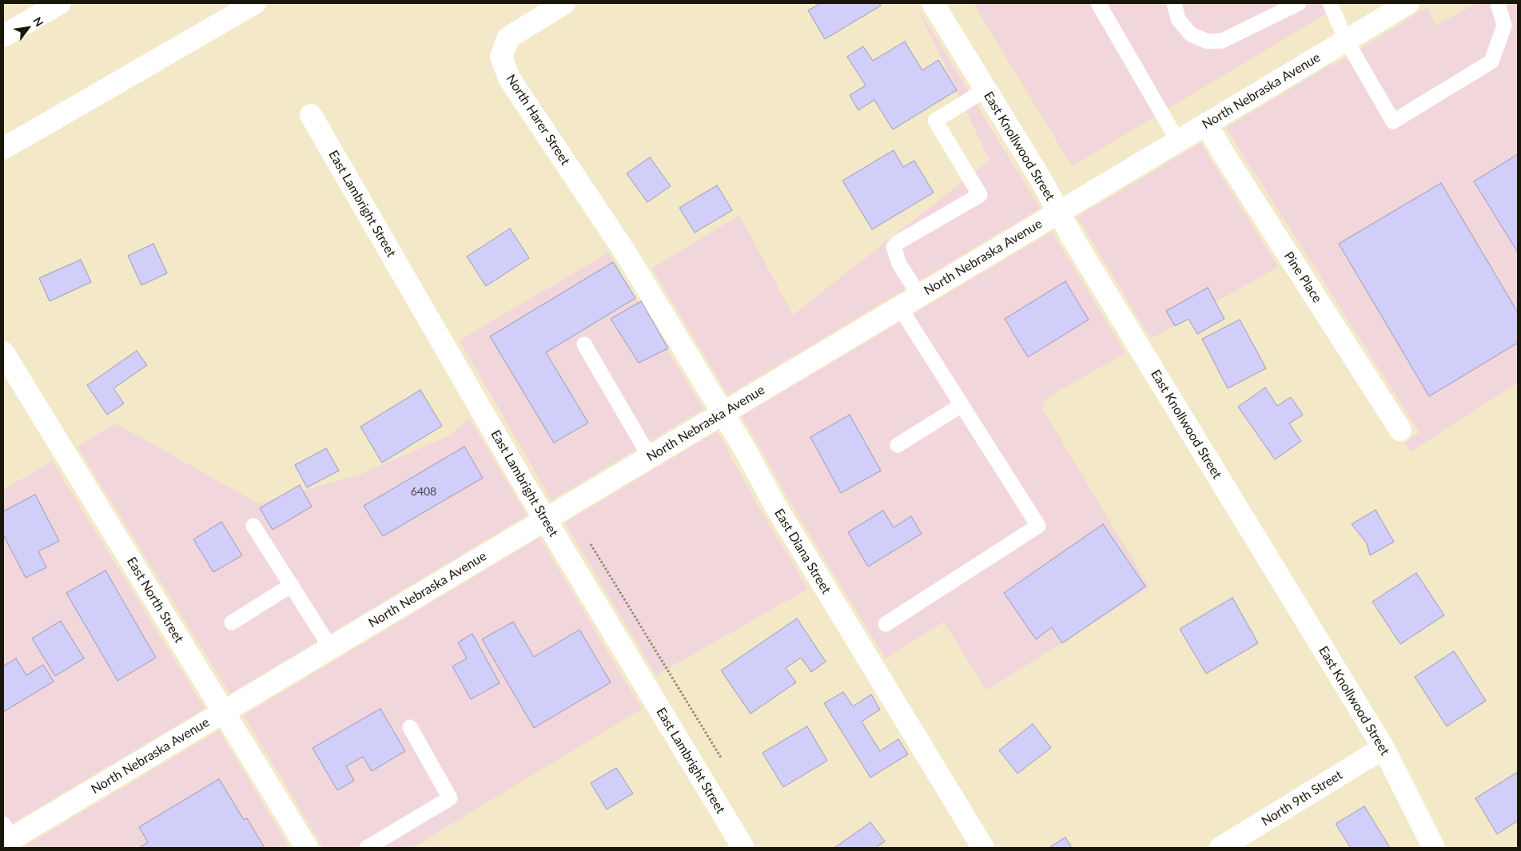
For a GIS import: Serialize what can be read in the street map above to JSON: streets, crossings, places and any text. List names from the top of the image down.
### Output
{
  "streets": {
    "main road": [
      "North Nebraska Avenue",
      "North Harer Street",
      "East Knollwood Street",
      "East Lambright Street",
      "Pine Place",
      "East Diana Street",
      "East North Street",
      "North 9th Street"
    ]
  },
  "crossings": [
    ["North Nebraska Avenue", "East Knollwood Street"],
    ["North Nebraska Avenue", "East Lambright Street"],
    ["North Nebraska Avenue", "Pine Place"],
    ["North Nebraska Avenue", "East Diana Street"],
    ["North Nebraska Avenue", "East North Street"],
    ["North Harer Street", "East Diana Street"],
    ["East Knollwood Street", "North 9th Street"]
  ],
  "house_numbers": ["6408"],
  "north": "top right"
}
